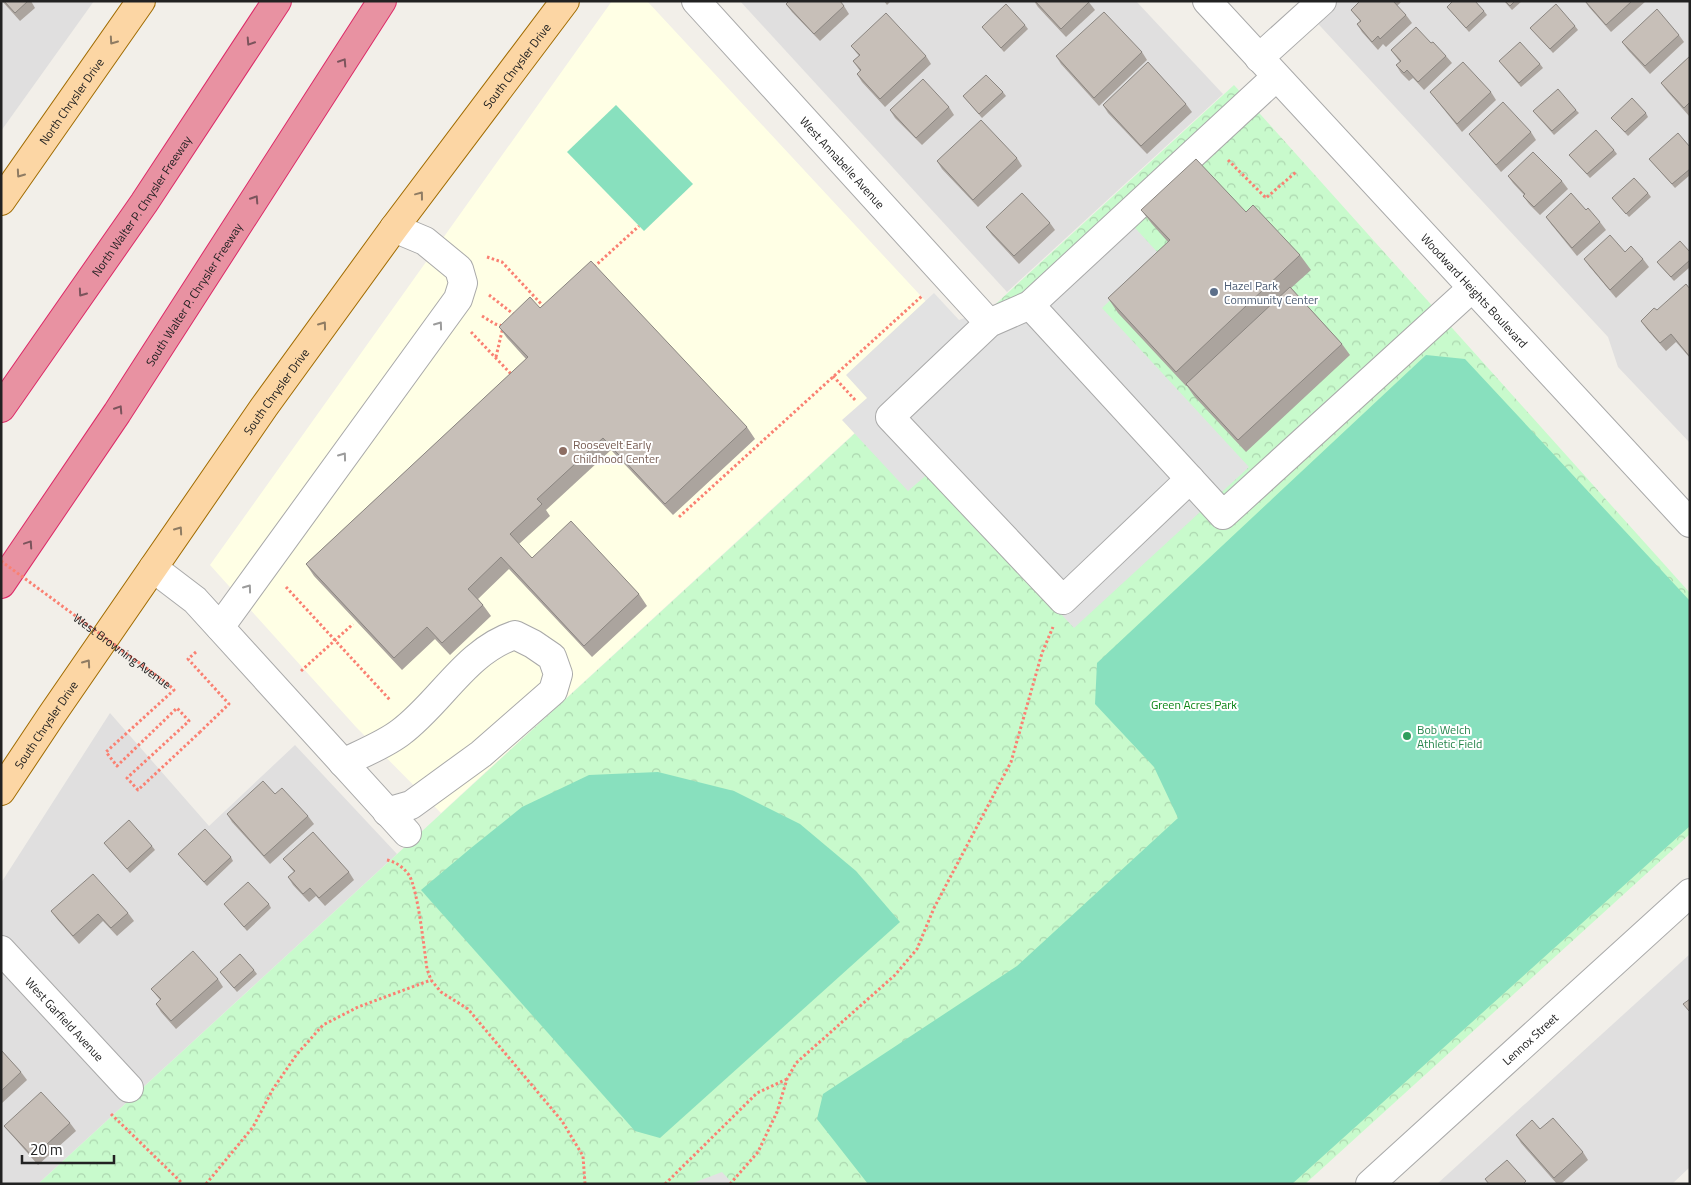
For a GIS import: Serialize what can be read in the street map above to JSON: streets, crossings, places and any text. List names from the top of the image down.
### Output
{
  "streets": {
    "highway": ["North Walter P. Chrysler Freeway", "South Walter P. Chrysler Freeway"],
    "main road": ["South Chrysler Drive", "North Chrysler Drive"],
    "street": [
      "West Annabelle Avenue",
      "Woodward Heights Boulevard",
      "West Garfield Avenue",
      "Lennox Street"
    ],
    "path": ["West Browning Avenue"]
  },
  "one_way": [
    "South Chrysler Drive",
    "North Chrysler Drive",
    "North Walter P. Chrysler Freeway",
    "South Walter P. Chrysler Freeway"
  ],
  "parks": ["Green Acres Park"],
  "places": ["Hazel Park Community Center", "Roosevelt Early Childhood Center", "Bob Welch Athletic Field"],
  "scale_bar": "20 m"
}
